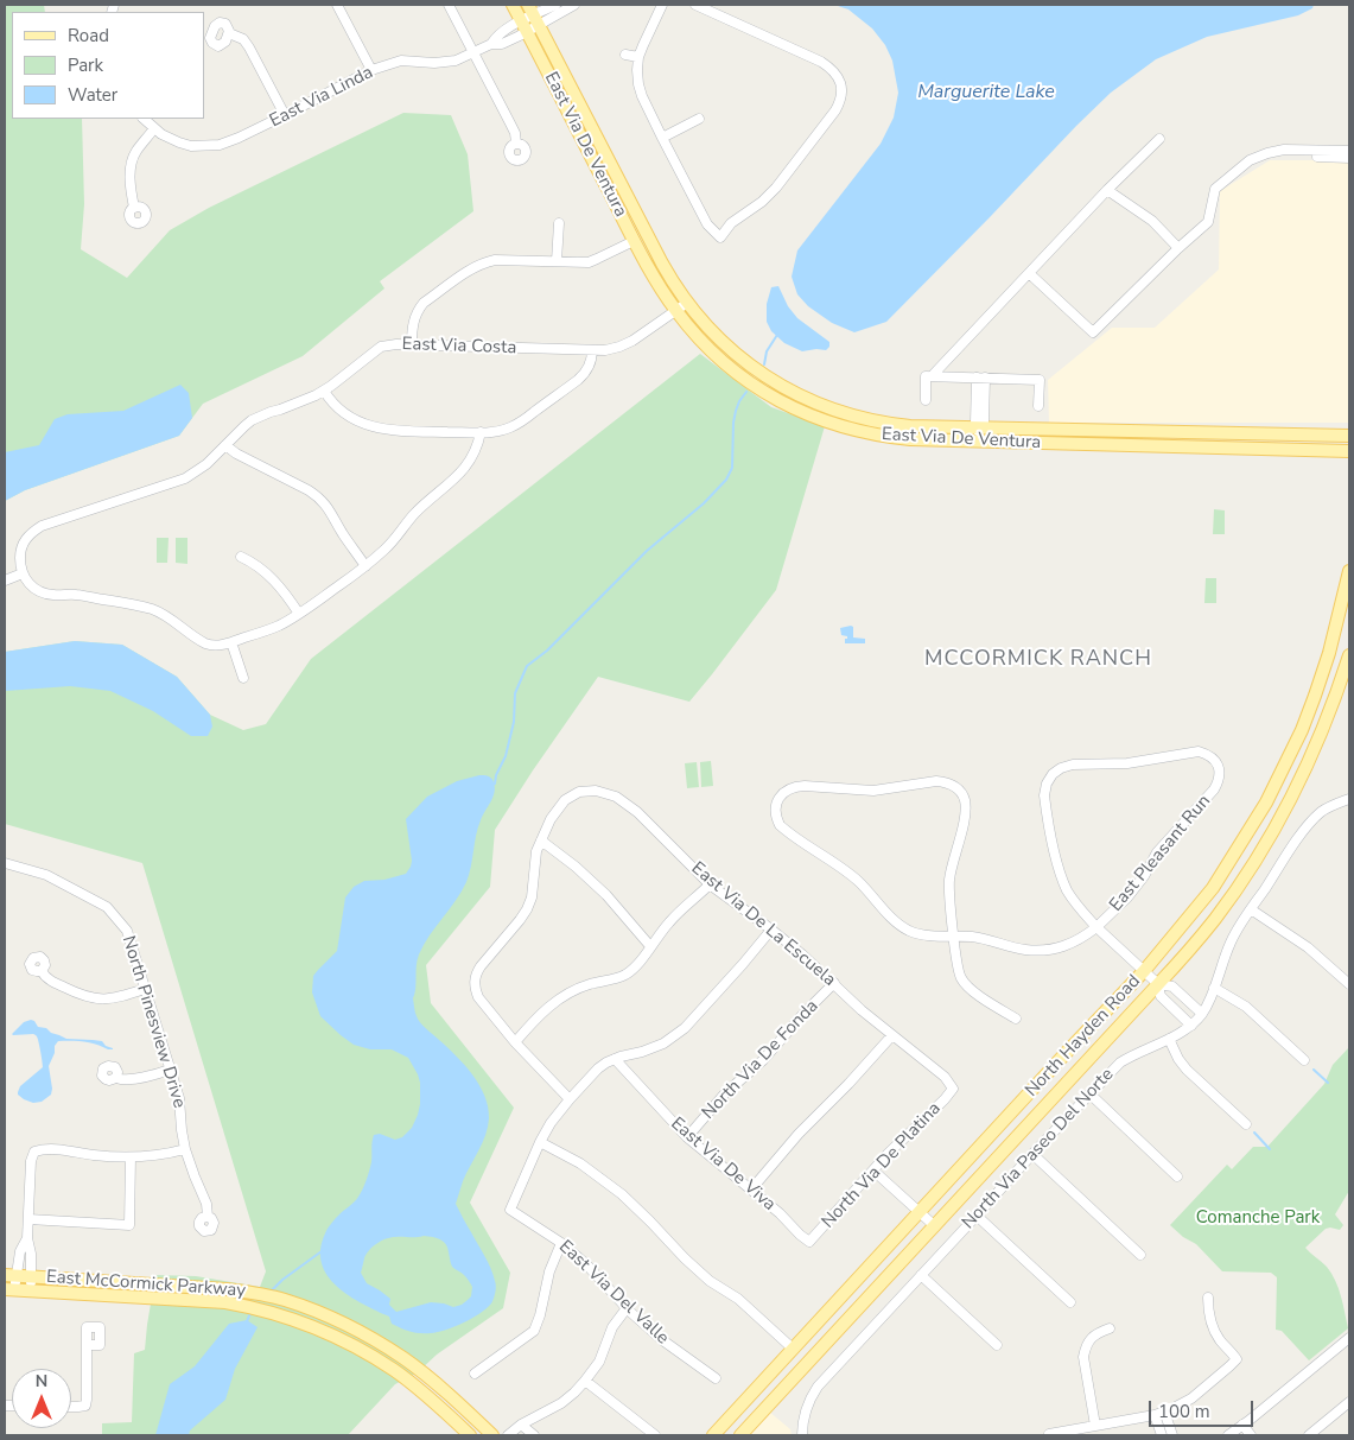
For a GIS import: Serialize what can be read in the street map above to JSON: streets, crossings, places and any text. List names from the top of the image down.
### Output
{
  "streets": {
    "main road": ["East Via De Ventura", "North Hayden Road", "East McCormick Parkway"],
    "street": [
      "East Via Linda",
      "East Via Costa",
      "East Pleasant Run",
      "East Via De La Escuela",
      "North Pinesview Drive",
      "North Via De Fonda",
      "North Via Paseo Del Norte",
      "East Via De Viva",
      "North Via De Platina",
      "East Via Del Valle"
    ]
  },
  "crossings": [
    ["East Via Linda", "East Via De Ventura"],
    ["East Via De Ventura", "East Via Costa"],
    ["East Pleasant Run", "North Hayden Road"],
    ["East Pleasant Run", "North Via Paseo Del Norte"],
    ["East Via De La Escuela", "North Via De Fonda"],
    ["East Via De La Escuela", "North Via De Platina"],
    ["North Via De Fonda", "East Via De Viva"],
    ["East Via De Viva", "North Via De Platina"]
  ],
  "districts": ["MCCORMICK RANCH"],
  "water": ["Marguerite Lake"],
  "parks": ["Comanche Park"],
  "legend": ["Road", "Park", "Water"],
  "scale_bar": "100 m",
  "north": "top"
}
